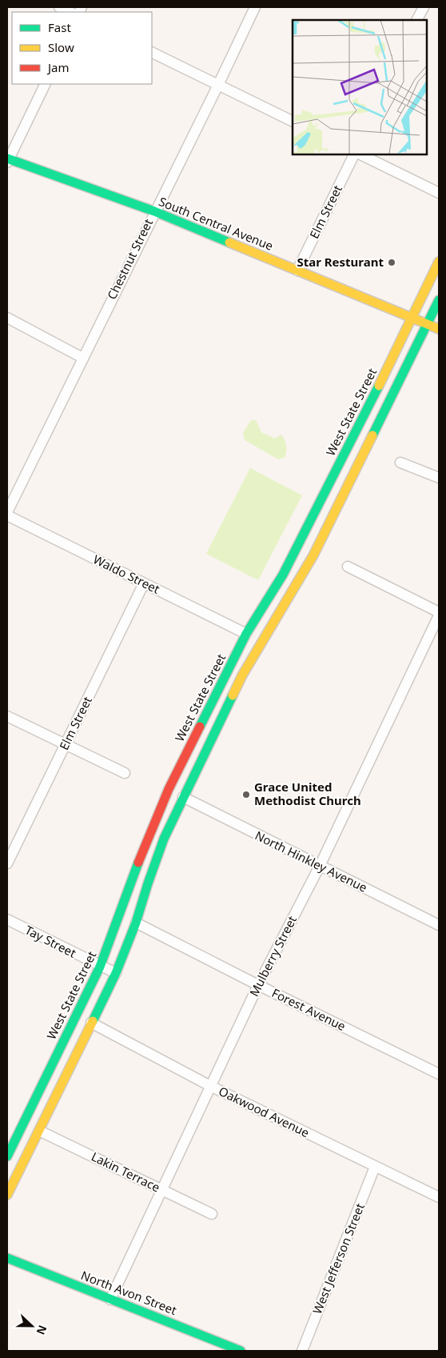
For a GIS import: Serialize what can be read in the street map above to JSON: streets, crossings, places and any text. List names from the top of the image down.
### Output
{
  "streets": {
    "main road": ["South Central Avenue", "West State Street", "North Avon Street"],
    "street": [
      "Elm Street",
      "Chestnut Street",
      "Waldo Street",
      "North Hinkley Avenue",
      "Tay Street",
      "Mulberry Street",
      "Forest Avenue",
      "Oakwood Avenue",
      "Lakin Terrace",
      "West Jefferson Street"
    ]
  },
  "crossings": [
    ["Elm Street", "South Central Avenue"],
    ["Elm Street", "Waldo Street"],
    ["South Central Avenue", "Chestnut Street"],
    ["South Central Avenue", "West State Street"],
    ["West State Street", "Waldo Street"],
    ["West State Street", "Tay Street"],
    ["North Hinkley Avenue", "Mulberry Street"],
    ["Mulberry Street", "Forest Avenue"],
    ["Mulberry Street", "Oakwood Avenue"],
    ["Mulberry Street", "Lakin Terrace"],
    ["Mulberry Street", "North Avon Street"],
    ["Oakwood Avenue", "West Jefferson Street"]
  ],
  "places": ["Star Resturant", "Grace United Methodist Church"],
  "legend": ["Fast", "Slow", "Jam"],
  "north": "right"
}
